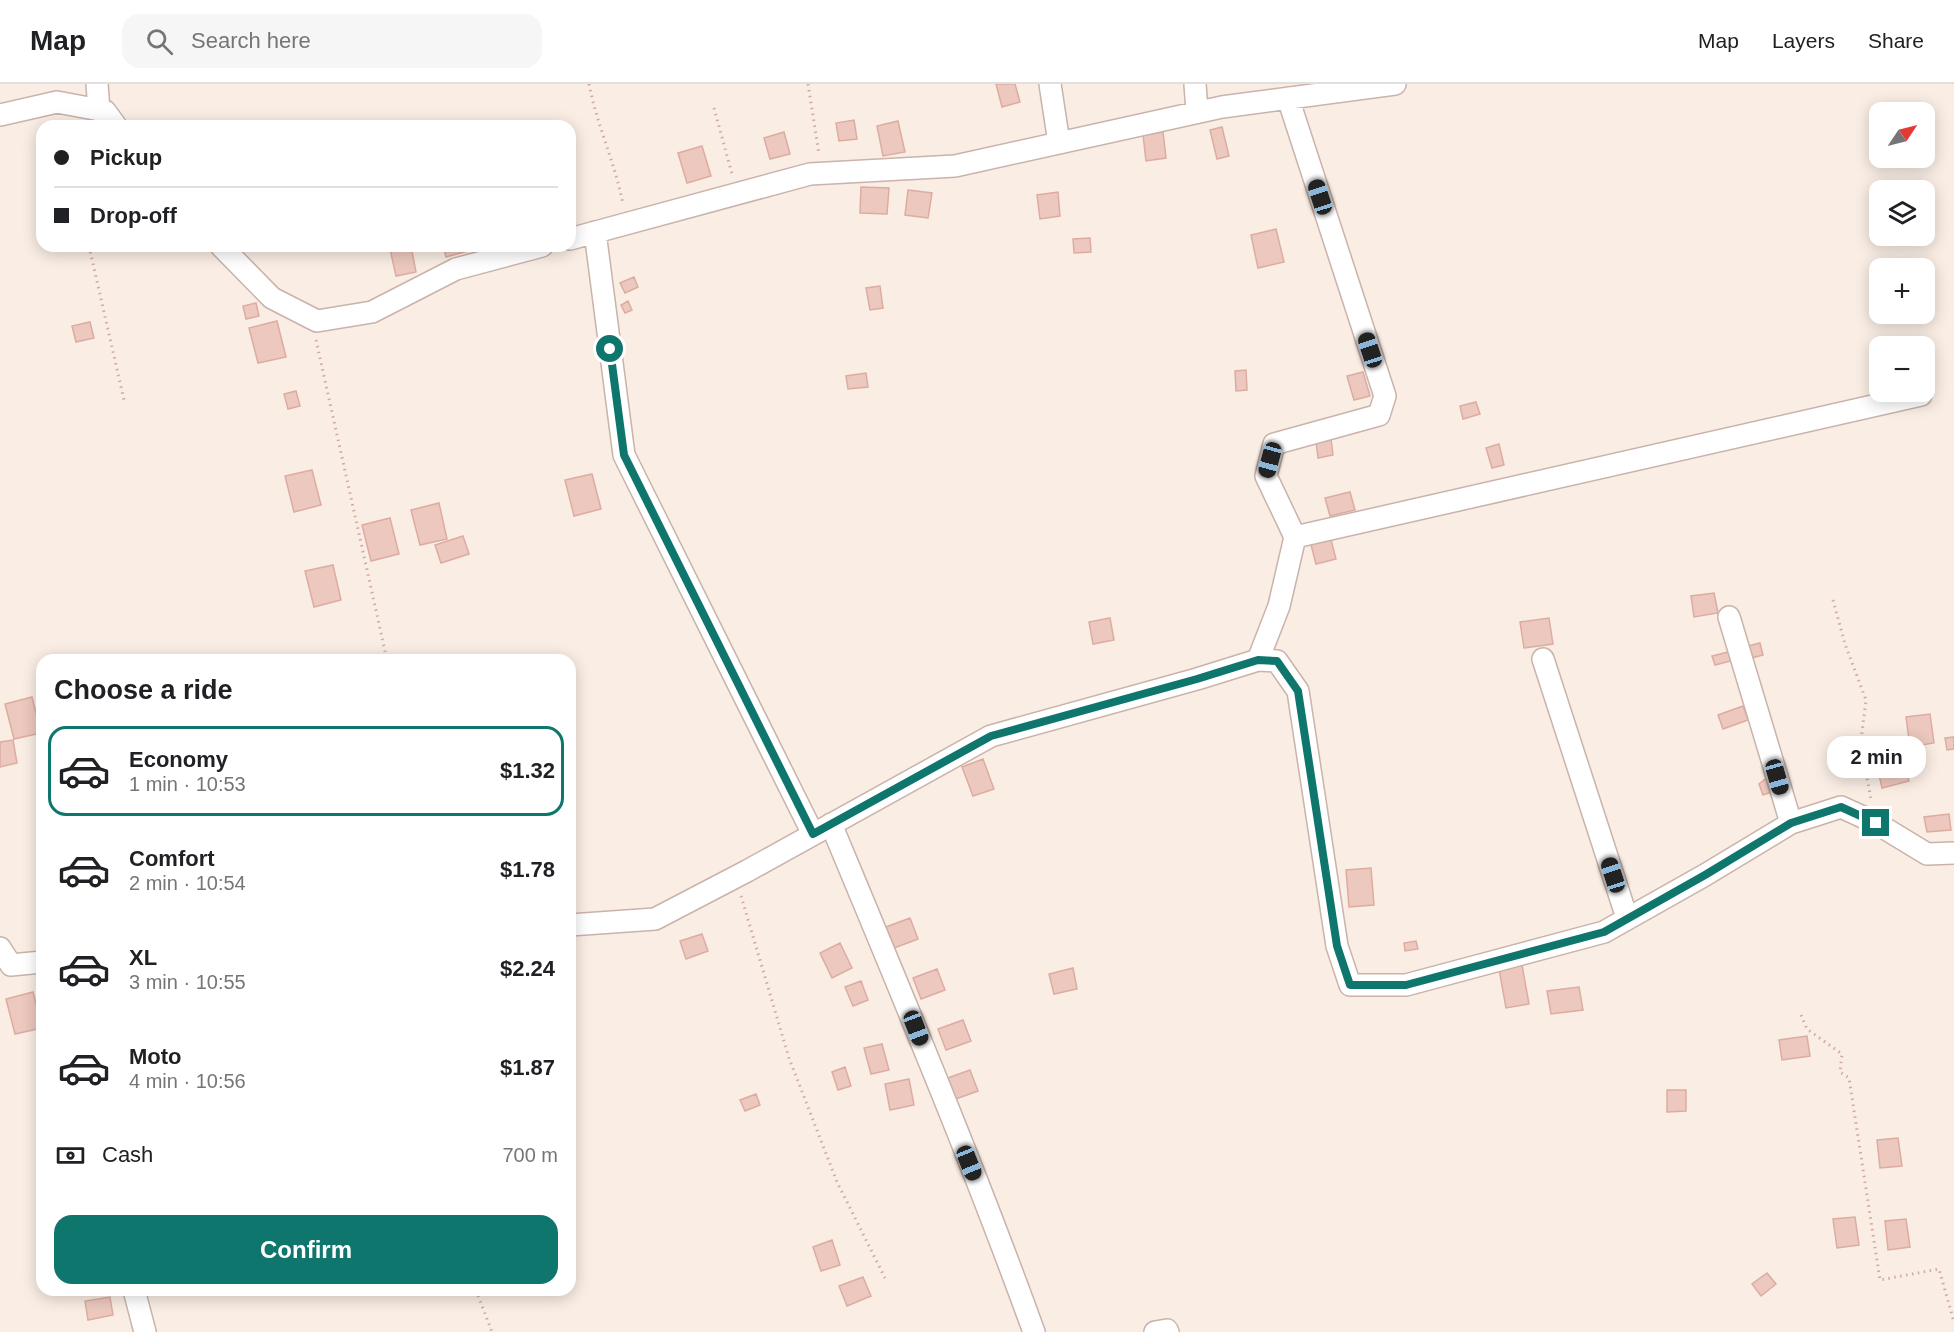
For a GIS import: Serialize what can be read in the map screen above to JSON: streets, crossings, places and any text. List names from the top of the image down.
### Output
{
  "north": "top right",
  "page": {
    "header": "Map",
    "search": "Search here",
    "nav": ["Map", "Layers", "Share"],
    "map_buttons": ["+", "−"],
    "banner": ["Pickup", "Drop-off"],
    "heading": "Choose a ride",
    "list": [
      {
        "name": "Economy",
        "note": "1 min · 10:53",
        "value": "$1.32"
      },
      {
        "name": "Comfort",
        "note": "2 min · 10:54",
        "value": "$1.78"
      },
      {
        "name": "XL",
        "note": "3 min · 10:55",
        "value": "$2.24"
      },
      {
        "name": "Moto",
        "note": "4 min · 10:56",
        "value": "$1.87"
      }
    ],
    "bubble": "2 min",
    "pay": ["Cash", "700 m"],
    "buttons": "Confirm"
  }
}
